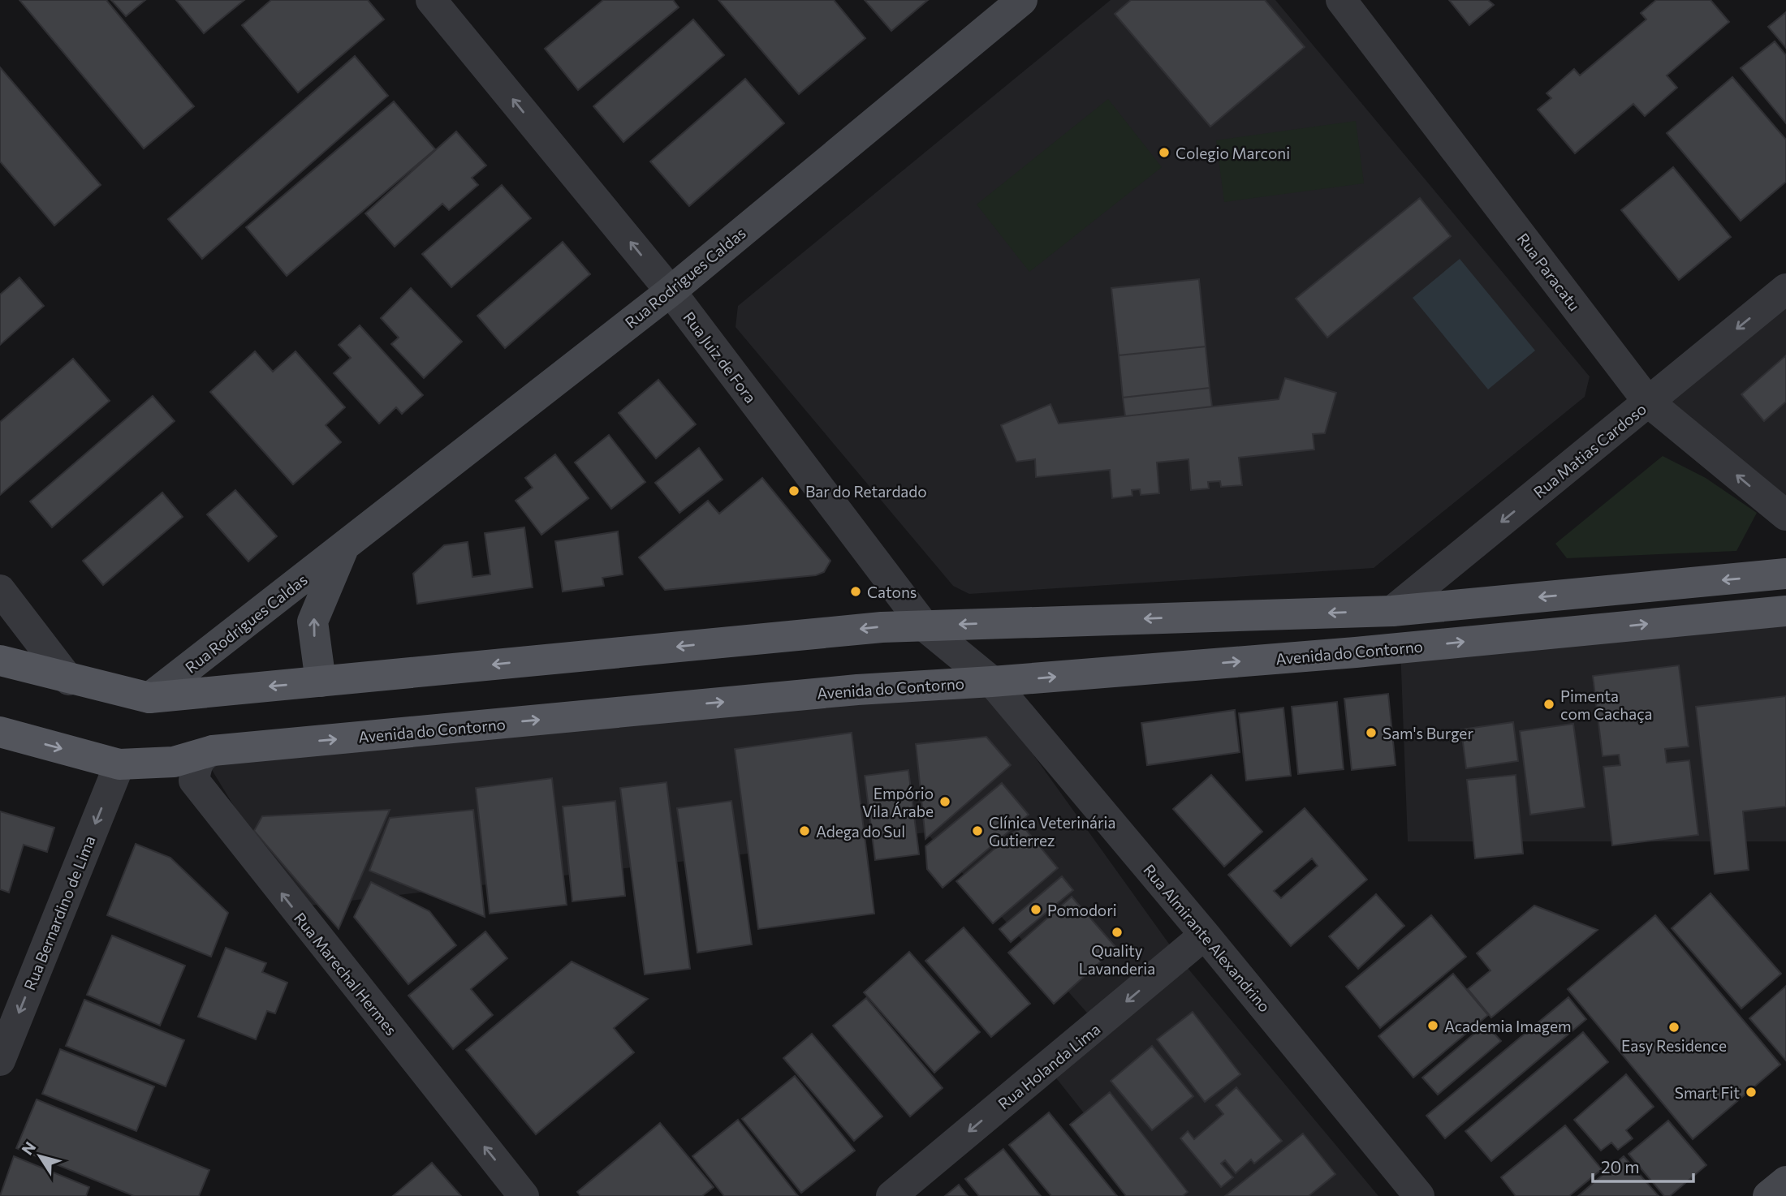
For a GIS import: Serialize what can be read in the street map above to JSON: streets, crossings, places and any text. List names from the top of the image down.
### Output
{
  "streets": {
    "main road": ["Avenida do Contorno"],
    "street": [
      "Rua Paracatu",
      "Rua Rodrigues Caldas",
      "Rua Juiz de Fora",
      "Rua Matias Cardoso",
      "Rua Bernardino de Lima",
      "Rua Almirante Alexandrino",
      "Rua Marechal Hermes",
      "Rua Holanda Lima"
    ]
  },
  "crossings": [
    ["Rua Paracatu", "Rua Matias Cardoso"],
    ["Rua Rodrigues Caldas", "Rua Juiz de Fora"],
    ["Rua Juiz de Fora", "Avenida do Contorno"],
    ["Rua Juiz de Fora", "Rua Almirante Alexandrino"],
    ["Avenida do Contorno", "Rua Bernardino de Lima"],
    ["Avenida do Contorno", "Rua Almirante Alexandrino"],
    ["Avenida do Contorno", "Rua Marechal Hermes"],
    ["Rua Almirante Alexandrino", "Rua Holanda Lima"]
  ],
  "one_way": [
    "Rua Juiz de Fora",
    "Rua Matias Cardoso",
    "Rua Bernardino de Lima",
    "Rua Marechal Hermes",
    "Rua Holanda Lima"
  ],
  "places": [
    "Colegio Marconi",
    "Bar do Retardado",
    "Catons",
    "Pimenta com Cachaça",
    "Sam's Burger",
    "Empório Vila Árabe",
    "Adega do Sul",
    "Clínica Veterinária Gutierrez",
    "Pomodori",
    "Quality Lavanderia",
    "Academia Imagem",
    "Easy Residence",
    "Smart Fit"
  ],
  "scale_bar": "20 m",
  "north": "top left"
}
